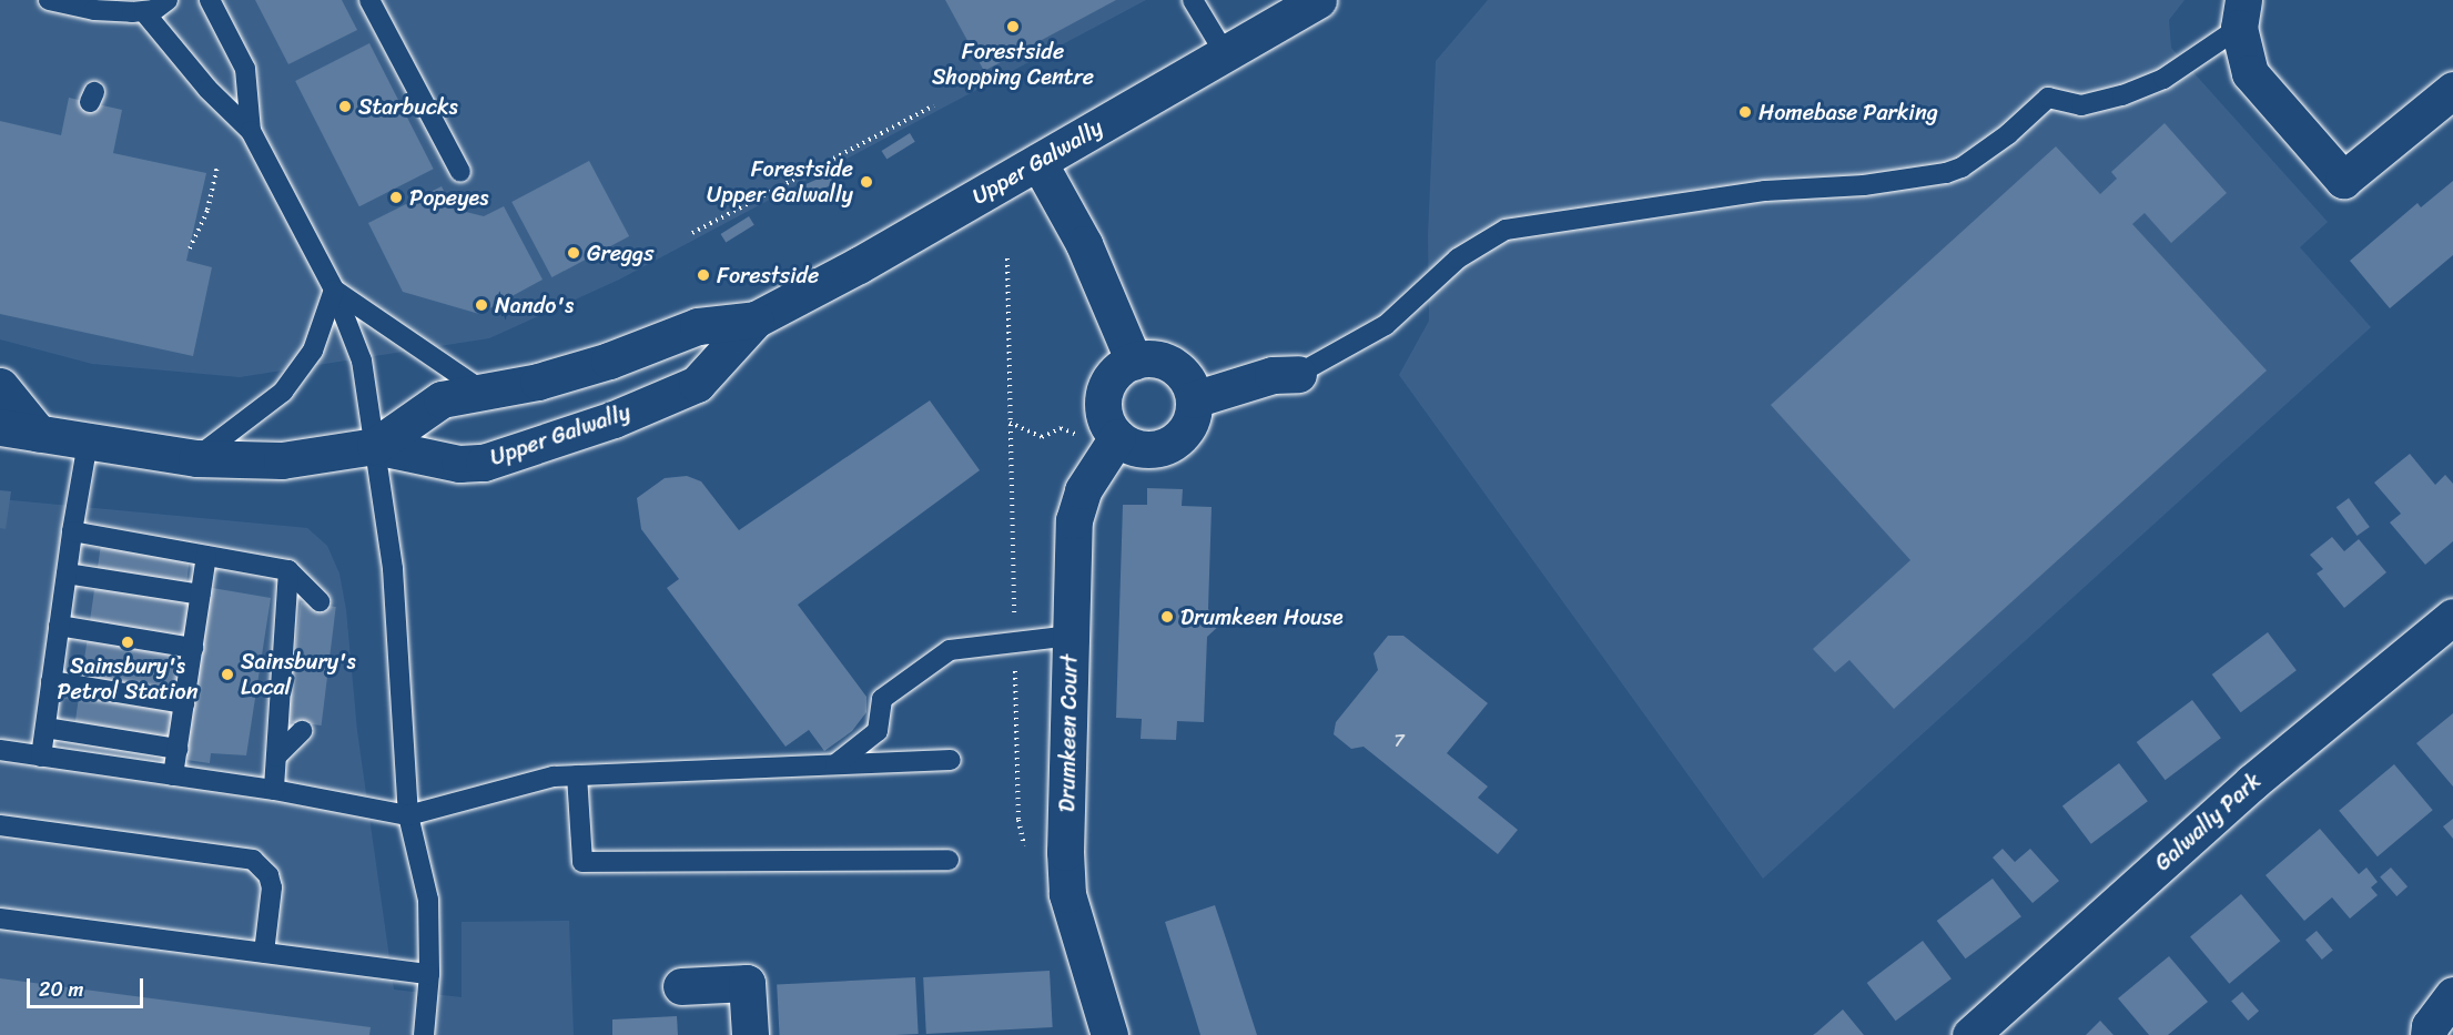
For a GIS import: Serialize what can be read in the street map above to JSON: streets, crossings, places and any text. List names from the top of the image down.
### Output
{
  "streets": {
    "street": ["Upper Galwally", "Drumkeen Court", "Galwally Park"]
  },
  "places": [
    "Forestside Shopping Centre",
    "Starbucks",
    "Homebase Parking",
    "Forestside Upper Galwally",
    "Popeyes",
    "Greggs",
    "Forestside",
    "Nando's",
    "Drumkeen House",
    "Sainsbury's Petrol Station",
    "Sainsbury's Local"
  ],
  "house_numbers": ["7"],
  "scale_bar": "20 m"
}
